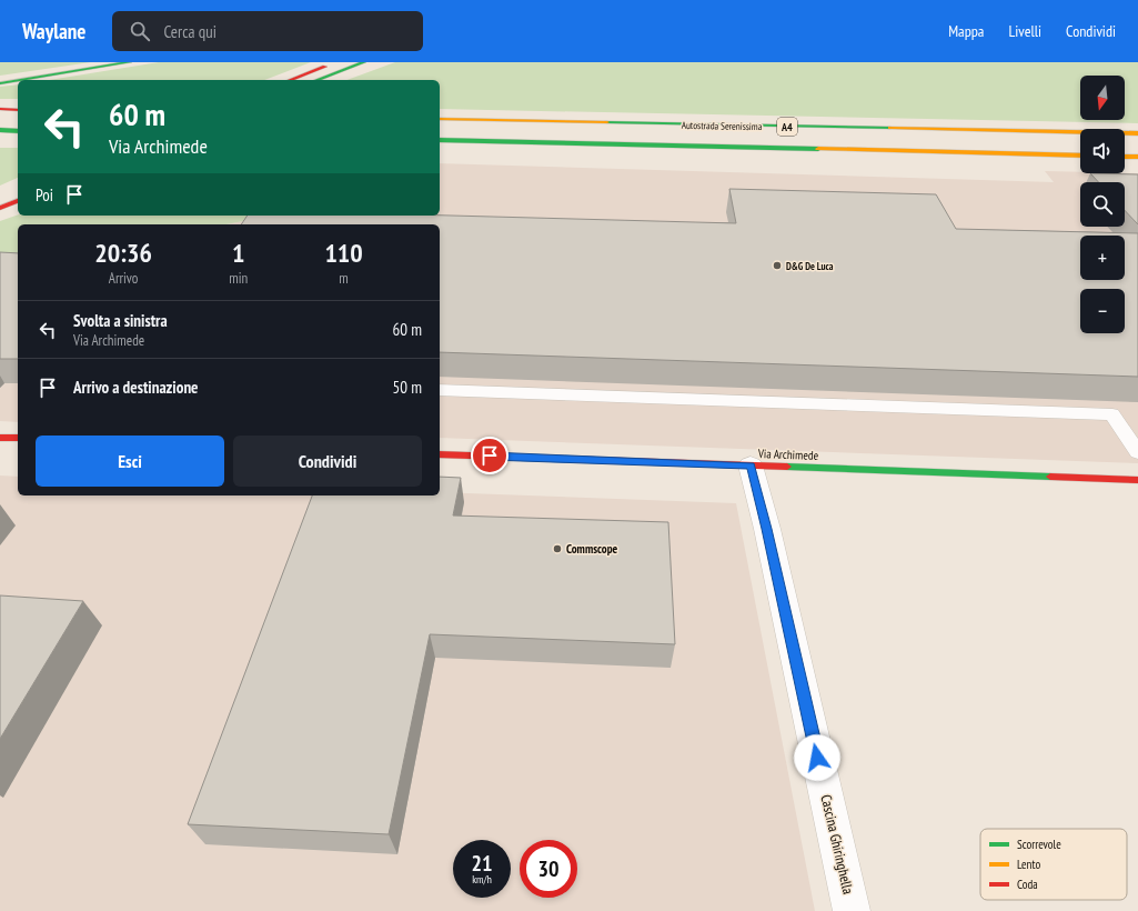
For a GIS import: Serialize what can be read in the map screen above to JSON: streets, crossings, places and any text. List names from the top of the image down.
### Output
{
  "streets": {
    "main road": ["Autostrada Serenissima", "A4", "Via Archimede"],
    "street": ["Cascina Ghiringhella"]
  },
  "crossings": [
    ["Via Archimede", "Cascina Ghiringhella"]
  ],
  "places": ["D&G De Luca", "Commscope"],
  "legend": ["Scorrevole", "Lento", "Coda"],
  "north": "bottom",
  "page": {
    "header": "Waylane",
    "search": "Cerca qui",
    "nav": ["Mappa", "Livelli", "Condividi"],
    "map_buttons": ["+", "−"],
    "turn": ["60 m", "Via Archimede"],
    "then": "Poi",
    "eta": [
      "20:36",
      "Arrivo",
      "1",
      "min",
      "110",
      "m"
    ],
    "list": [
      {
        "name": "Svolta a sinistra",
        "note": "Via Archimede",
        "value": "60 m"
      },
      {
        "name": "Arrivo a destinazione",
        "value": "50 m"
      }
    ],
    "buttons": ["Esci", "Condividi"],
    "speed": "21 km/h",
    "limit": "30"
  }
}
